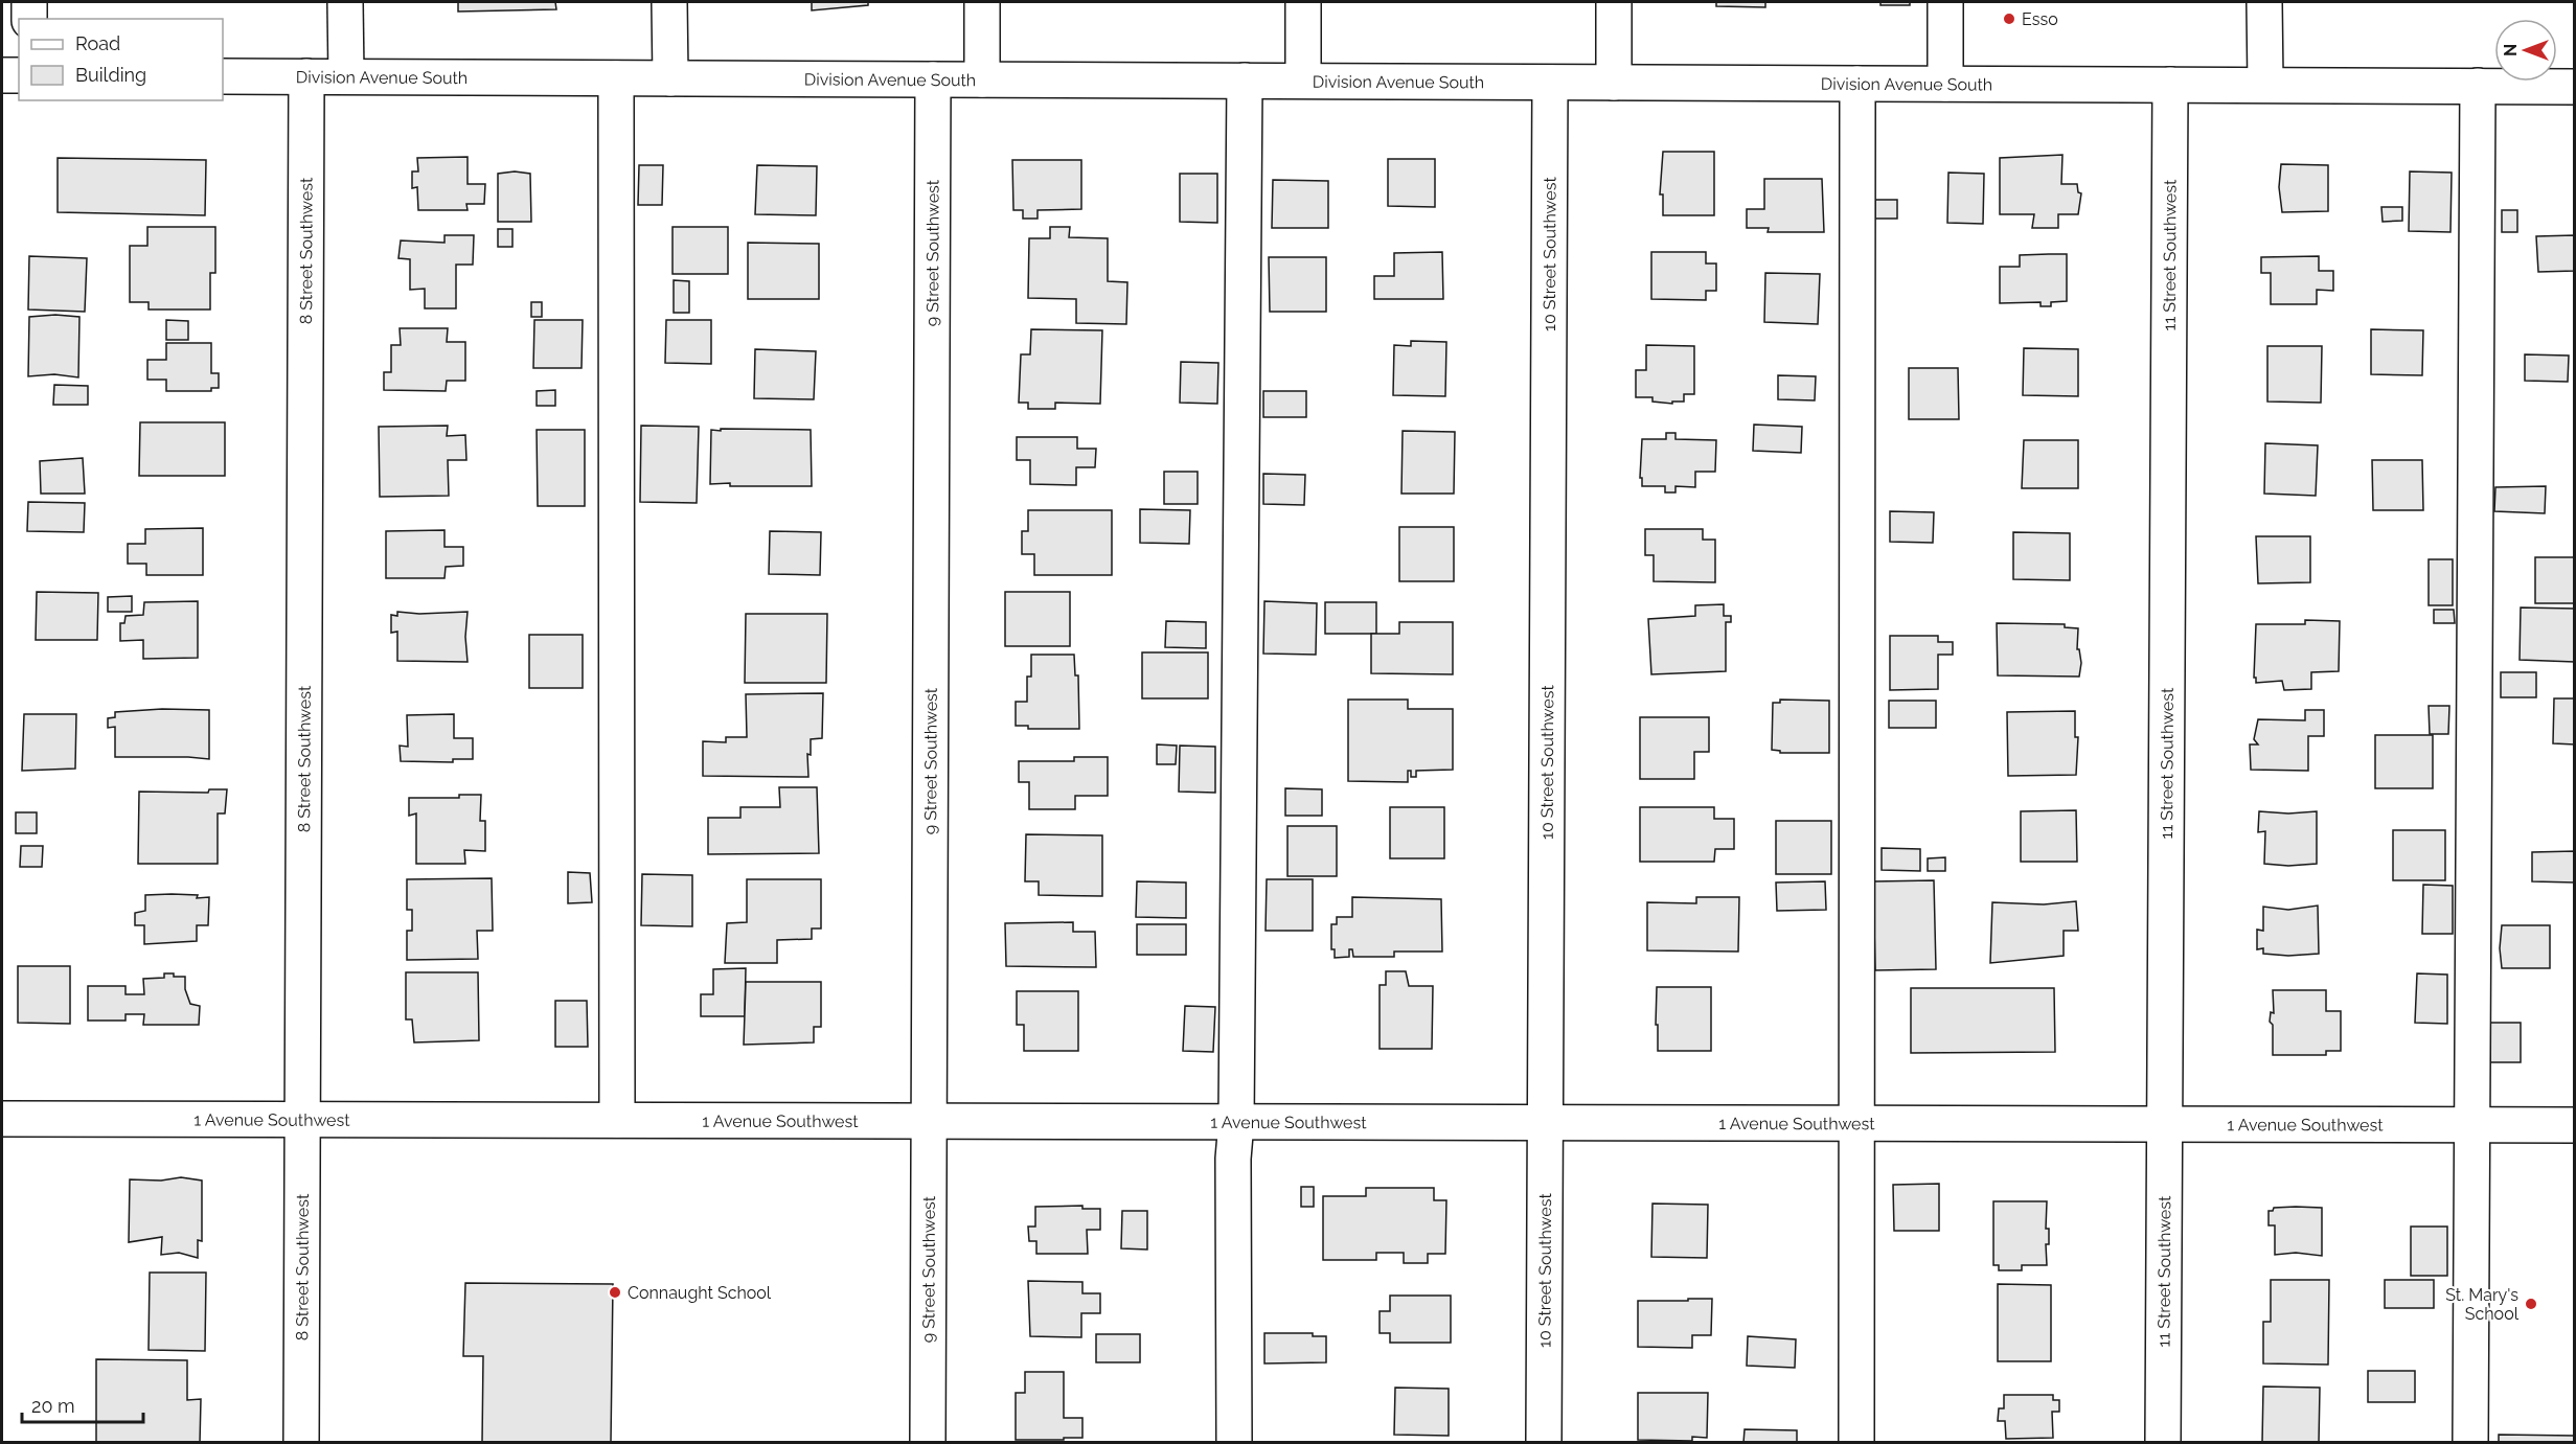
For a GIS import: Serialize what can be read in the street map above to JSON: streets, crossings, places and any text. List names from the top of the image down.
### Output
{
  "streets": {
    "street": [
      "Division Avenue South",
      "8 Street Southwest",
      "9 Street Southwest",
      "10 Street Southwest",
      "11 Street Southwest",
      "1 Avenue Southwest"
    ]
  },
  "crossings": [
    ["Division Avenue South", "8 Street Southwest"],
    ["Division Avenue South", "9 Street Southwest"],
    ["Division Avenue South", "10 Street Southwest"],
    ["Division Avenue South", "11 Street Southwest"],
    ["8 Street Southwest", "1 Avenue Southwest"],
    ["9 Street Southwest", "1 Avenue Southwest"],
    ["10 Street Southwest", "1 Avenue Southwest"],
    ["11 Street Southwest", "1 Avenue Southwest"]
  ],
  "places": ["Esso", "Connaught School", "St. Mary's School"],
  "legend": ["Road", "Building"],
  "scale_bar": "20 m",
  "north": "left"
}
